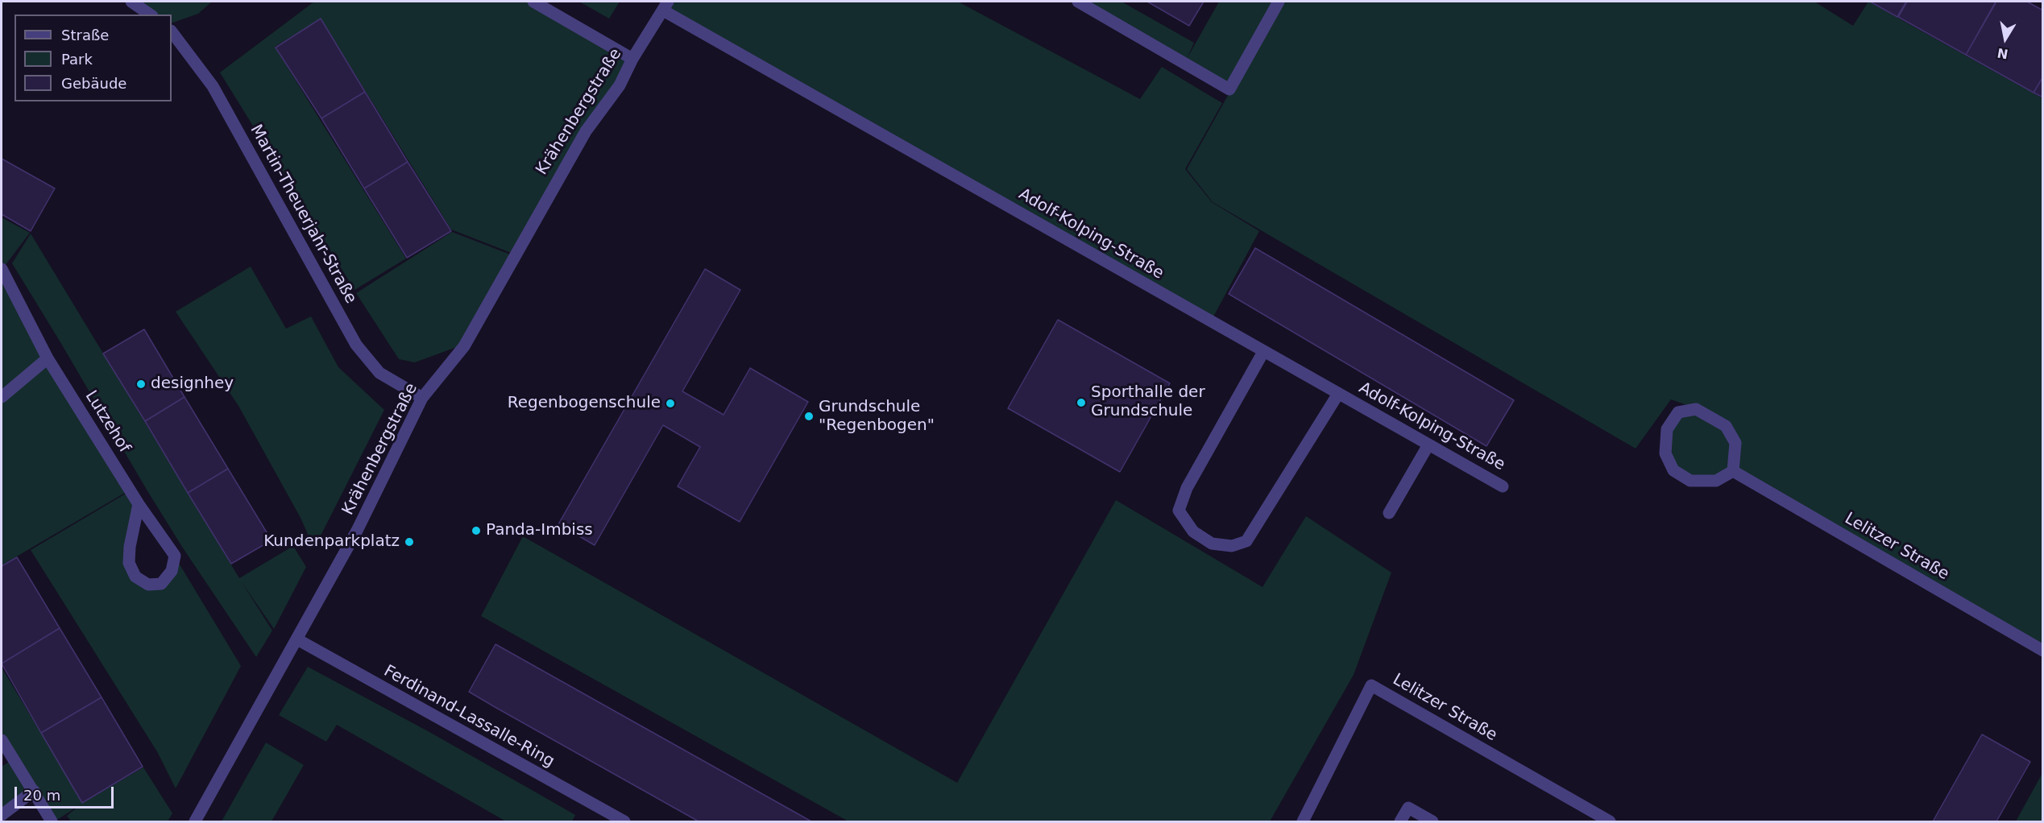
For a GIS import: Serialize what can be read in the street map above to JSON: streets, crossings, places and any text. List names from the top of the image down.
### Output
{
  "streets": {
    "street": [
      "Krähenbergstraße",
      "Martin-Theuerjahr-Straße",
      "Adolf-Kolping-Straße",
      "Lutzehof",
      "Lelitzer Straße",
      "Ferdinand-Lassalle-Ring"
    ]
  },
  "crossings": [
    ["Krähenbergstraße", "Martin-Theuerjahr-Straße"],
    ["Krähenbergstraße", "Adolf-Kolping-Straße"],
    ["Krähenbergstraße", "Ferdinand-Lassalle-Ring"]
  ],
  "places": [
    "designhey",
    "Sporthalle der Grundschule",
    "Regenbogenschule",
    "Grundschule \"Regenbogen\"",
    "Panda-Imbiss",
    "Kundenparkplatz"
  ],
  "legend": ["Straße", "Park", "Gebäude"],
  "scale_bar": "20 m",
  "north": "bottom"
}
